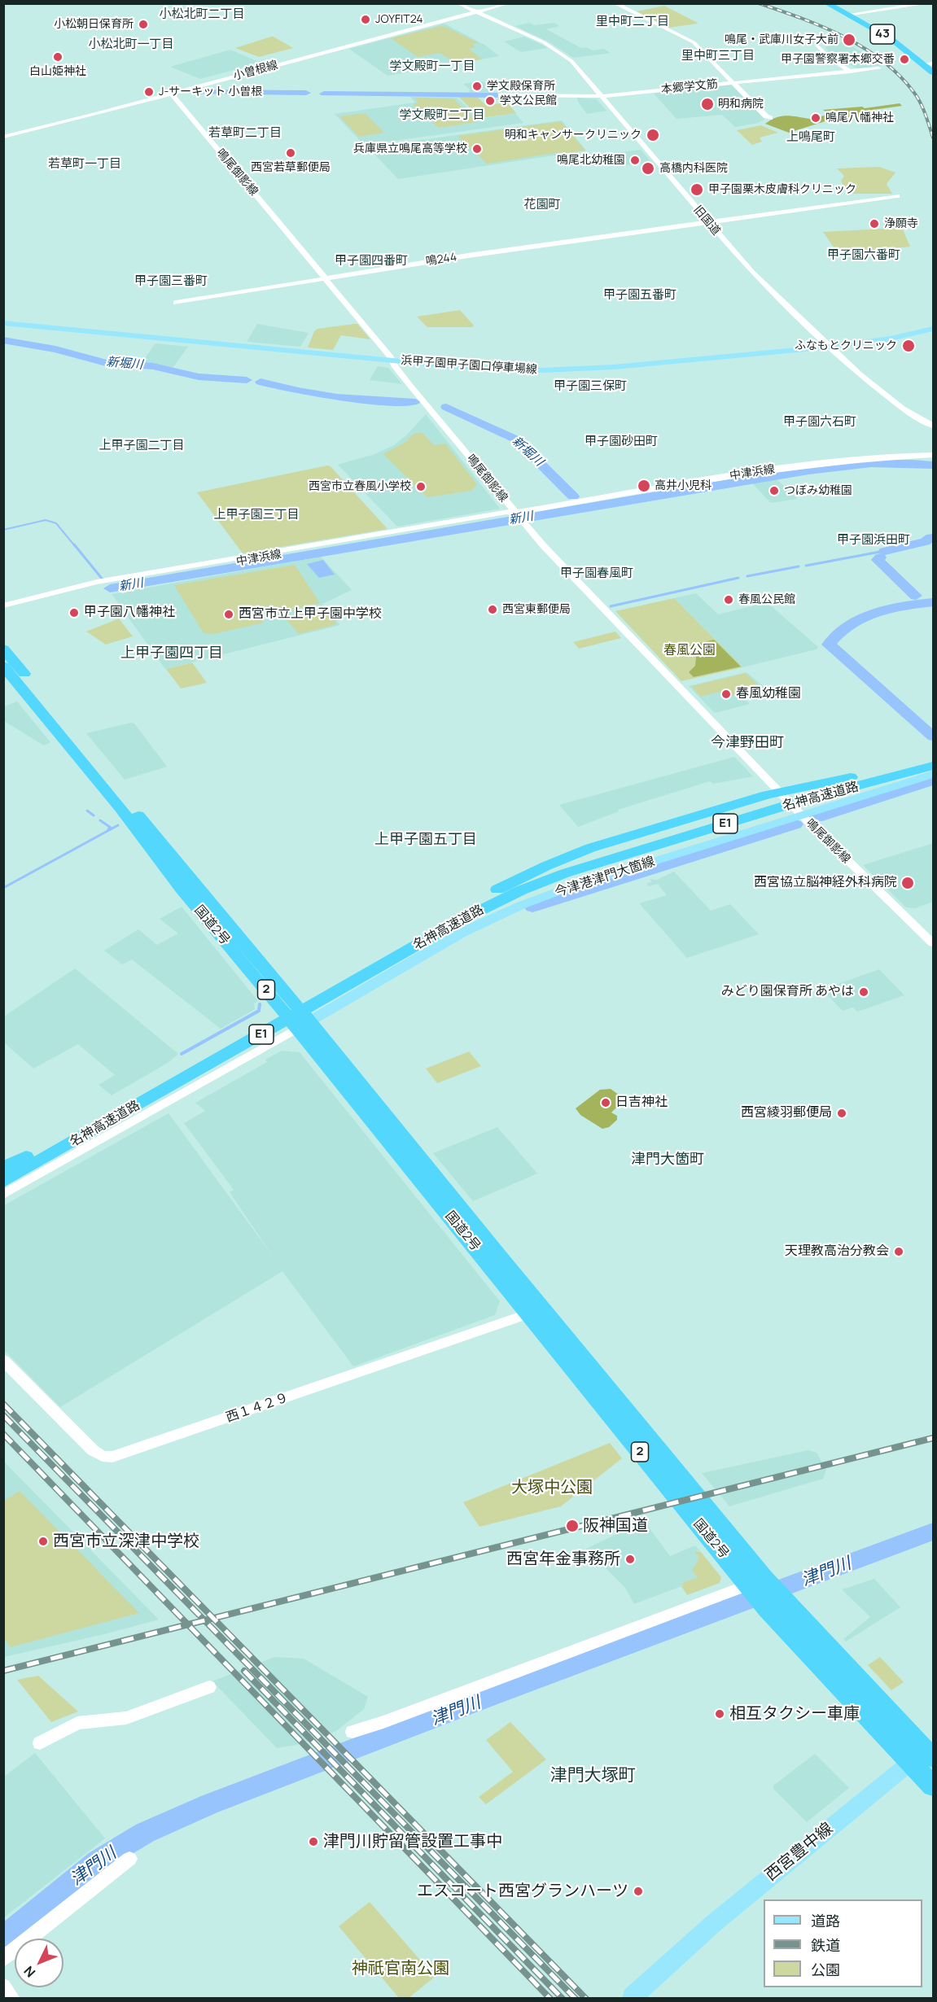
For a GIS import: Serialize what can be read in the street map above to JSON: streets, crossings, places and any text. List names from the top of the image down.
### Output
{
  "streets": {
    "highway": [
      "43",
      "名神高速道路",
      "E1",
      "国道2号",
      "2"
    ],
    "main road": ["浜甲子園甲子園口停車場線", "今津港津門大箇線", "西宮豊中線"],
    "street": [
      "小曽根線",
      "本郷学文筋",
      "鳴尾御影線",
      "旧国道",
      "鳴244",
      "中津浜線",
      "西１４２９"
    ]
  },
  "crossings": [
    ["小曽根線", "鳴尾御影線"],
    ["小曽根線", "旧国道"],
    ["本郷学文筋", "旧国道"],
    ["鳴尾御影線", "鳴244"],
    ["鳴尾御影線", "浜甲子園甲子園口停車場線"],
    ["鳴尾御影線", "中津浜線"],
    ["鳴尾御影線", "今津港津門大箇線"],
    ["旧国道", "鳴244"],
    ["旧国道", "浜甲子園甲子園口停車場線"],
    ["今津港津門大箇線", "国道2号"],
    ["国道2号", "西１４２９"],
    ["国道2号", "西宮豊中線"]
  ],
  "districts": [
    "小松北町二丁目",
    "里中町二丁目",
    "小松北町一丁目",
    "里中町三丁目",
    "学文殿町一丁目",
    "学文殿町二丁目",
    "若草町二丁目",
    "上鳴尾町",
    "若草町一丁目",
    "花園町",
    "甲子園六番町",
    "甲子園四番町",
    "甲子園三番町",
    "甲子園五番町",
    "甲子園三保町",
    "甲子園六石町",
    "甲子園砂田町",
    "上甲子園二丁目",
    "上甲子園三丁目",
    "甲子園浜田町",
    "甲子園春風町",
    "上甲子園四丁目",
    "今津野田町",
    "上甲子園五丁目",
    "津門大箇町",
    "津門大塚町"
  ],
  "water": ["新堀川", "新川", "津門川"],
  "parks": ["春風公園", "大塚中公園", "神祇官南公園"],
  "places": [
    "JOYFIT24",
    "小松朝日保育所",
    "鳴尾・武庫川女子大前",
    "白山姫神社",
    "甲子園警察署本郷交番",
    "学文殿保育所",
    "J-サーキット 小曽根",
    "学文公民館",
    "明和病院",
    "鳴尾八幡神社",
    "明和キャンサークリニック",
    "兵庫県立鳴尾高等学校",
    "西宮若草郵便局",
    "鳴尾北幼稚園",
    "高橋内科医院",
    "甲子園栗木皮膚科クリニック",
    "浄願寺",
    "ふなもとクリニック",
    "高井小児科",
    "西宮市立春風小学校",
    "つぼみ幼稚園",
    "春風公民館",
    "西宮東郵便局",
    "甲子園八幡神社",
    "西宮市立上甲子園中学校",
    "春風幼稚園",
    "西宮協立脳神経外科病院",
    "みどり園保育所 あやは",
    "日吉神社",
    "西宮綾羽郵便局",
    "天理教高治分教会",
    "阪神国道",
    "西宮市立深津中学校",
    "西宮年金事務所",
    "相互タクシー車庫",
    "津門川貯留管設置工事中",
    "エスコート西宮グランハーツ"
  ],
  "legend": ["道路", "鉄道", "公園"],
  "north": "bottom left"
}
